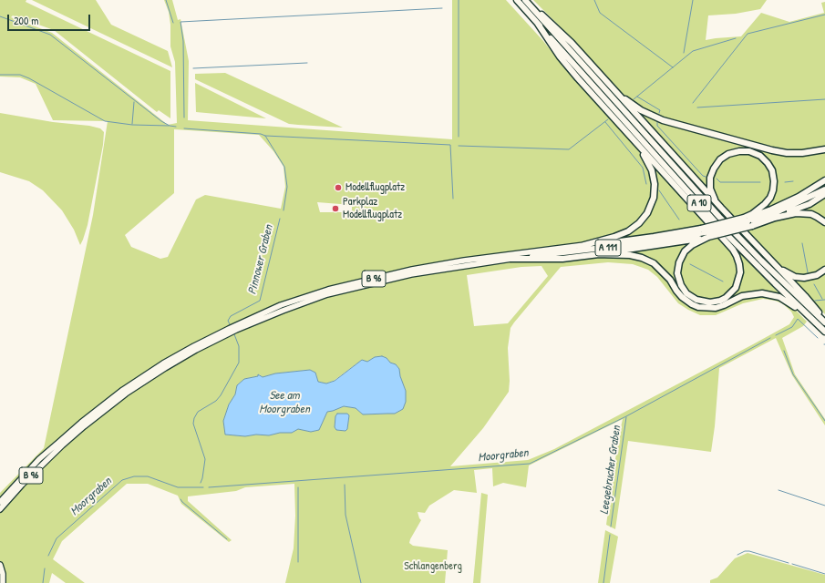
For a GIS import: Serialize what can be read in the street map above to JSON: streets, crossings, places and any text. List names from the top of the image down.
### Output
{
  "streets": {
    "highway": ["A 10", "A 111", "B 96"]
  },
  "crossings": [
    ["A 111", "B 96"]
  ],
  "water": [
    "Pinnower Graben",
    "See am Moorgraben",
    "Moorgraben",
    "Leegebrucher Graben"
  ],
  "parks": ["Schlangenberg"],
  "places": ["Modellflugplatz", "Parkplaz Modellflugplatz"],
  "scale_bar": "200 m"
}
